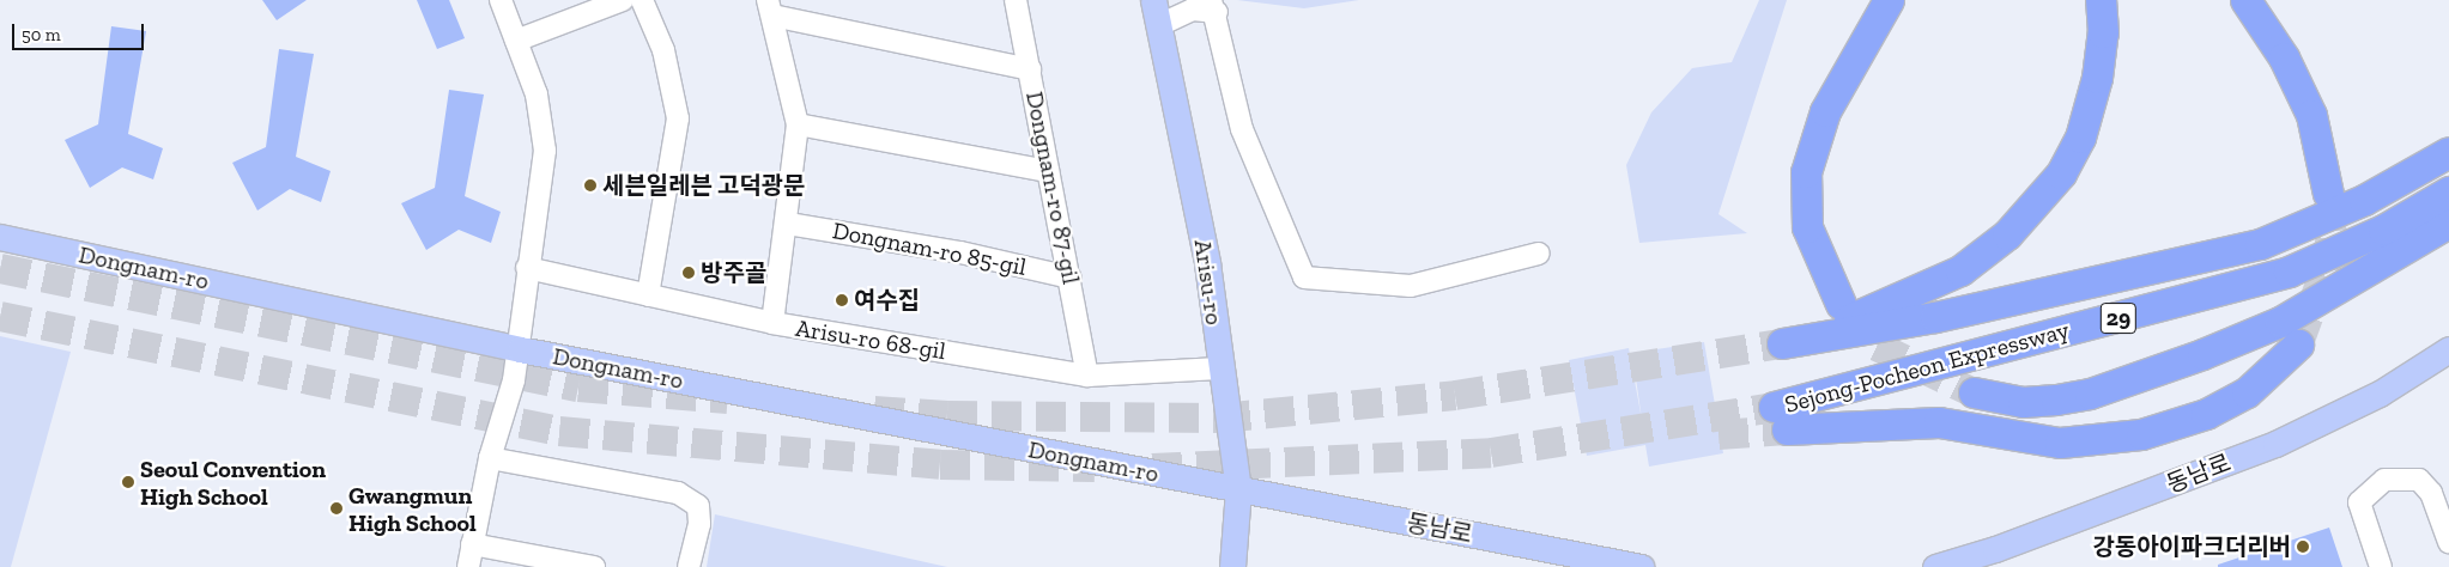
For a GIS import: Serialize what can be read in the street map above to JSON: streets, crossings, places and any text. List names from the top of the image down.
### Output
{
  "streets": {
    "highway": ["29", "Sejong-Pocheon Expressway"],
    "main road": ["Dongnam-ro", "Arisu-ro", "동남로"],
    "street": ["Dongnam-ro 87-gil", "Dongnam-ro 85-gil", "Arisu-ro 68-gil"]
  },
  "crossings": [
    ["Dongnam-ro 87-gil", "Dongnam-ro 85-gil"],
    ["Dongnam-ro 87-gil", "Arisu-ro 68-gil"],
    ["Dongnam-ro", "Arisu-ro"],
    ["Dongnam-ro", "동남로"],
    ["Arisu-ro", "Arisu-ro 68-gil"],
    ["Arisu-ro", "동남로"]
  ],
  "places": [
    "세븐일레븐 고덕광문",
    "방주골",
    "여수집",
    "Seoul Convention High School",
    "Gwangmun High School",
    "강동아이파크더리버"
  ],
  "scale_bar": "50 m"
}
